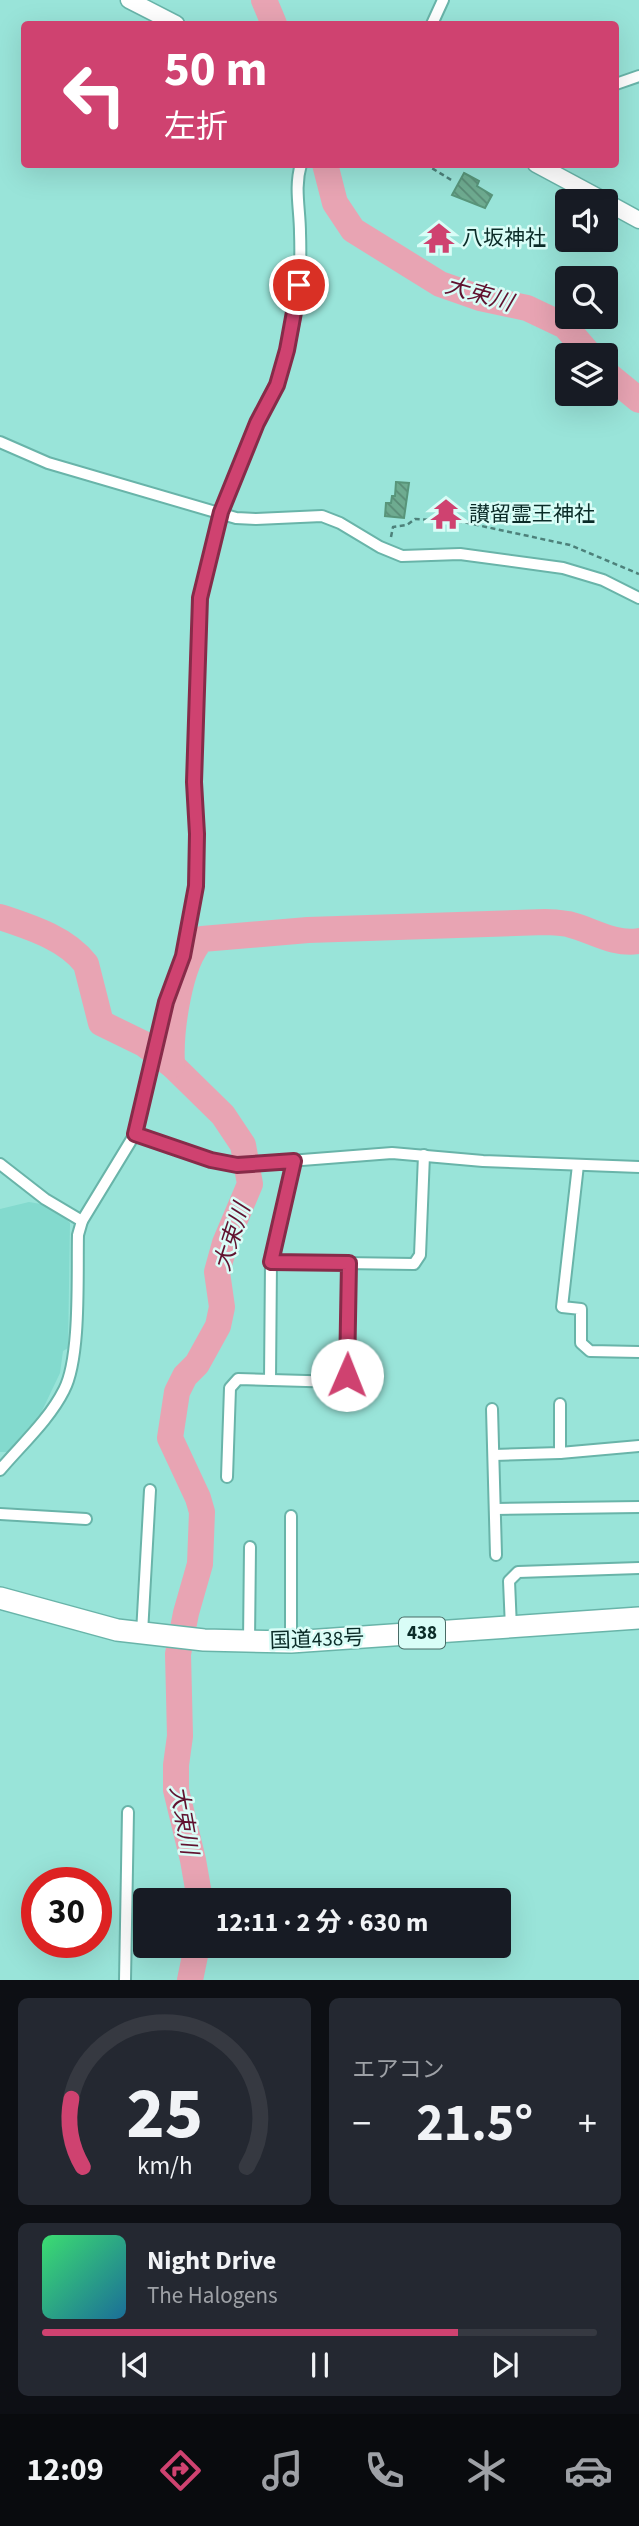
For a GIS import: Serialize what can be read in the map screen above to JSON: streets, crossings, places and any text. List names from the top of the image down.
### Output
{
  "streets": {
    "highway": ["438", "国道438号"]
  },
  "water": ["大束川"],
  "places": {
    "temple": ["八坂神社", "讃留霊王神社"]
  },
  "page": {
    "turn": ["50 m", "左折"],
    "limit": "30",
    "trip": "12:11 · 2 分 · 630 m",
    "tile": "エアコン",
    "heat": ["−", "21.5°", "+"],
    "song": ["Night Drive", "The Halogens"],
    "tabs": "12:09",
    "gauge": ["25", "km/h"]
  }
}
